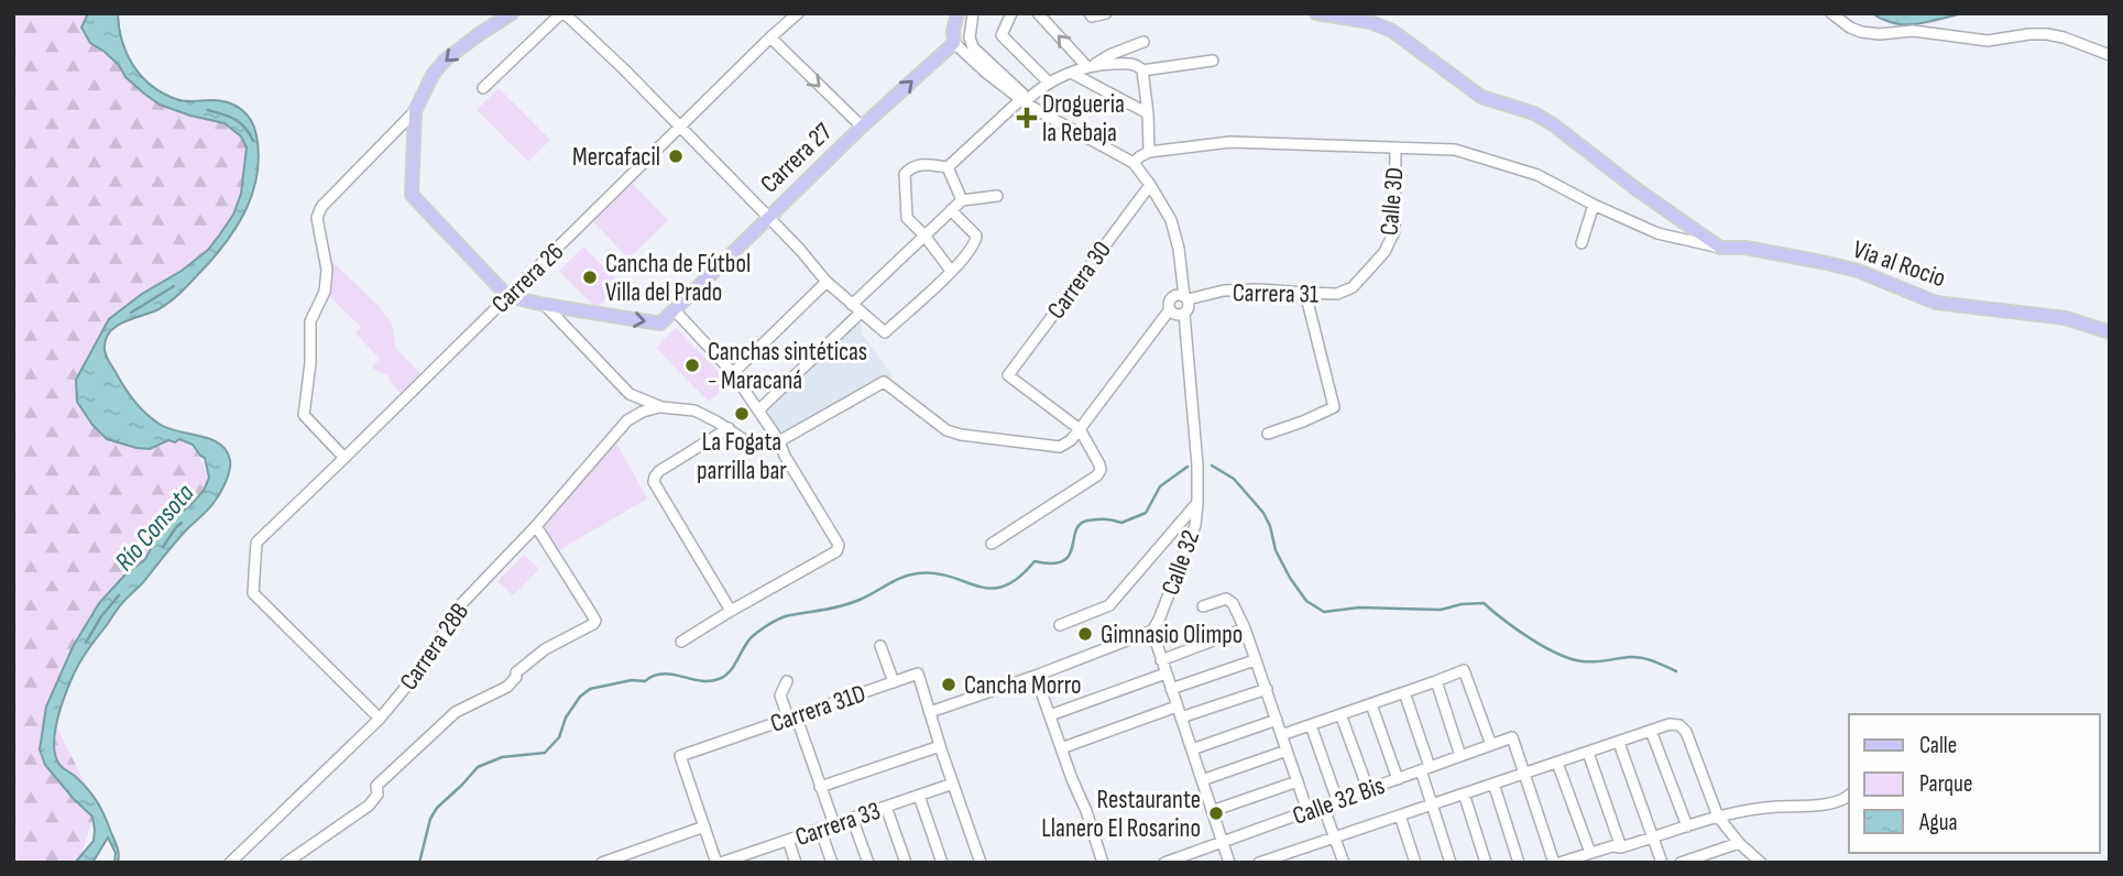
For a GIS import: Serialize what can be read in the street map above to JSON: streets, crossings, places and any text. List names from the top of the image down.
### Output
{
  "streets": {
    "main road": ["Carrera 27", "Via al Rocio"],
    "street": [
      "Calle 3D",
      "Carrera 26",
      "Carrera 30",
      "Carrera 31",
      "Calle 32",
      "Carrera 28B",
      "Carrera 31D",
      "Calle 32 Bis",
      "Carrera 33"
    ]
  },
  "crossings": [
    ["Calle 3D", "Carrera 31"],
    ["Carrera 26", "Carrera 28B"]
  ],
  "water": ["Río Consota"],
  "places": {
    "health": ["Drogueria la Rebaja"],
    "other": [
      "Mercafacil",
      "Cancha de Fútbol Villa del Prado",
      "Canchas sintéticas - Maracaná",
      "La Fogata parrilla bar",
      "Gimnasio Olimpo",
      "Cancha Morro",
      "Restaurante Llanero El Rosarino"
    ]
  },
  "legend": ["Calle", "Parque", "Agua"]
}
